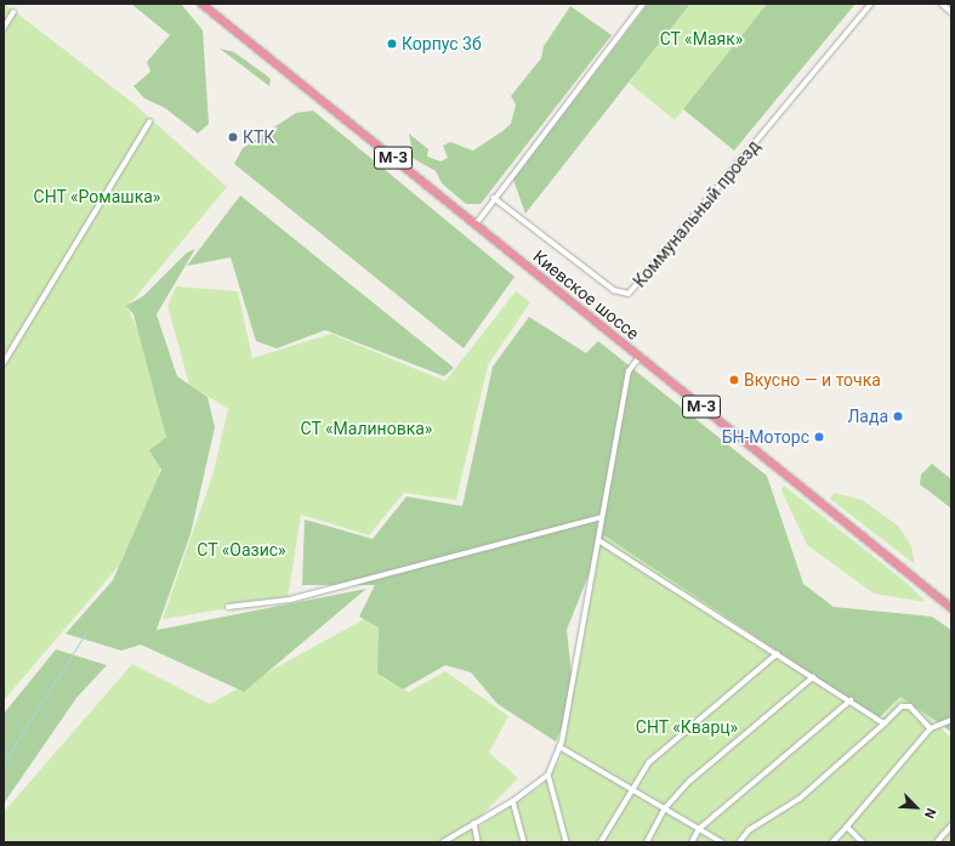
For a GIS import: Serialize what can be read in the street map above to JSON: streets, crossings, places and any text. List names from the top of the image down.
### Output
{
  "streets": {
    "highway": ["М-3", "Киевское шоссе"],
    "street": ["Коммунальный проезд"]
  },
  "parks": [
    "СТ «Маяк»",
    "СНТ «Ромашка»",
    "СТ «Малиновка»",
    "СТ «Оазис»",
    "СНТ «Кварц»"
  ],
  "places": [
    "Корпус 3б",
    "КТК",
    "Вкусно — и точка",
    "Лада",
    "БН-Моторс"
  ],
  "north": "bottom right"
}
